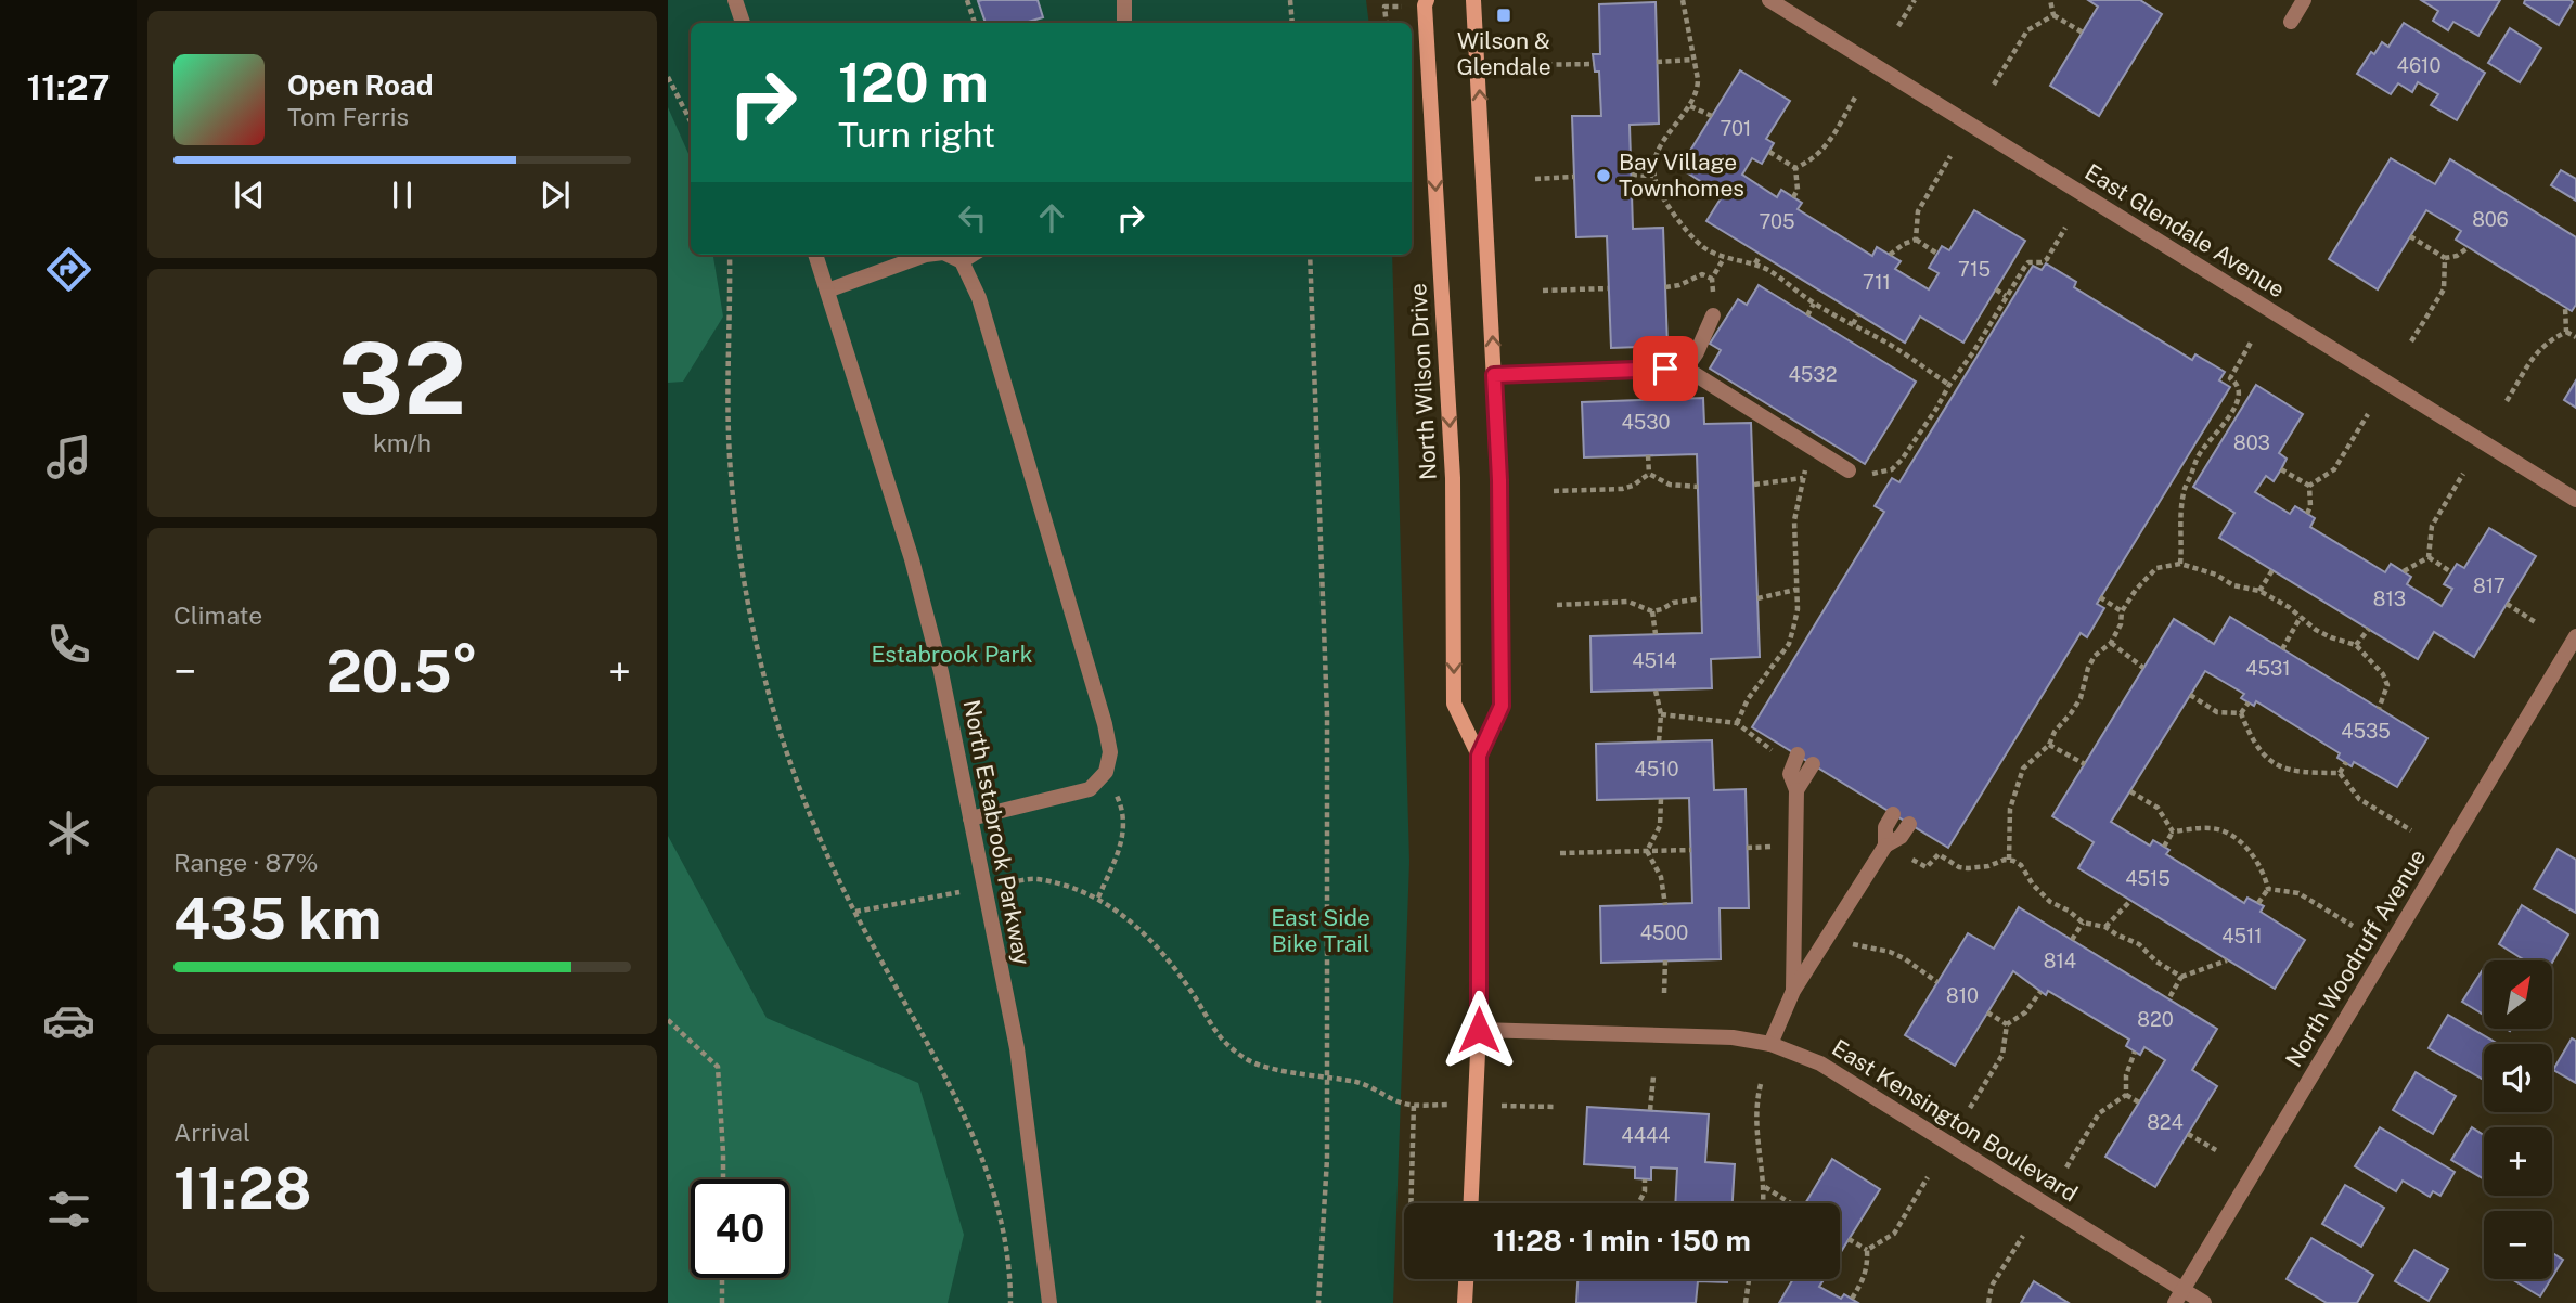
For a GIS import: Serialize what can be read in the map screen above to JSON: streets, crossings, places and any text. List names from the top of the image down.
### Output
{
  "streets": {
    "street": [
      "East Glendale Avenue",
      "North Wilson Drive",
      "North Estabrook Parkway",
      "North Woodruff Avenue",
      "East Kensington Boulevard"
    ]
  },
  "crossings": [
    ["North Wilson Drive", "East Kensington Boulevard"],
    ["North Woodruff Avenue", "East Kensington Boulevard"]
  ],
  "parks": ["Estabrook Park", "East Side Bike Trail"],
  "places": {
    "transit": ["Wilson & Glendale"],
    "other": ["Bay Village Townhomes"]
  },
  "house_numbers": [
    "4610",
    "701",
    "806",
    "705",
    "715",
    "711",
    "4532",
    "4530",
    "803",
    "817",
    "813",
    "4514",
    "4531",
    "4535",
    "4510",
    "4515",
    "4500",
    "4511",
    "814",
    "810",
    "820",
    "824",
    "4444"
  ],
  "north": "top right",
  "page": {
    "tabs": "11:27",
    "turn": ["120 m", "Turn right"],
    "song": ["Open Road", "Tom Ferris"],
    "tile": [
      ["32", "km/h"],
      "Climate",
      ["Range · 87%", "435 km"],
      ["Arrival", "11:28"]
    ],
    "heat": ["−", "20.5°", "+"],
    "map_buttons": ["+", "−"],
    "limit": "40",
    "trip": "11:28 · 1 min · 150 m"
  }
}
